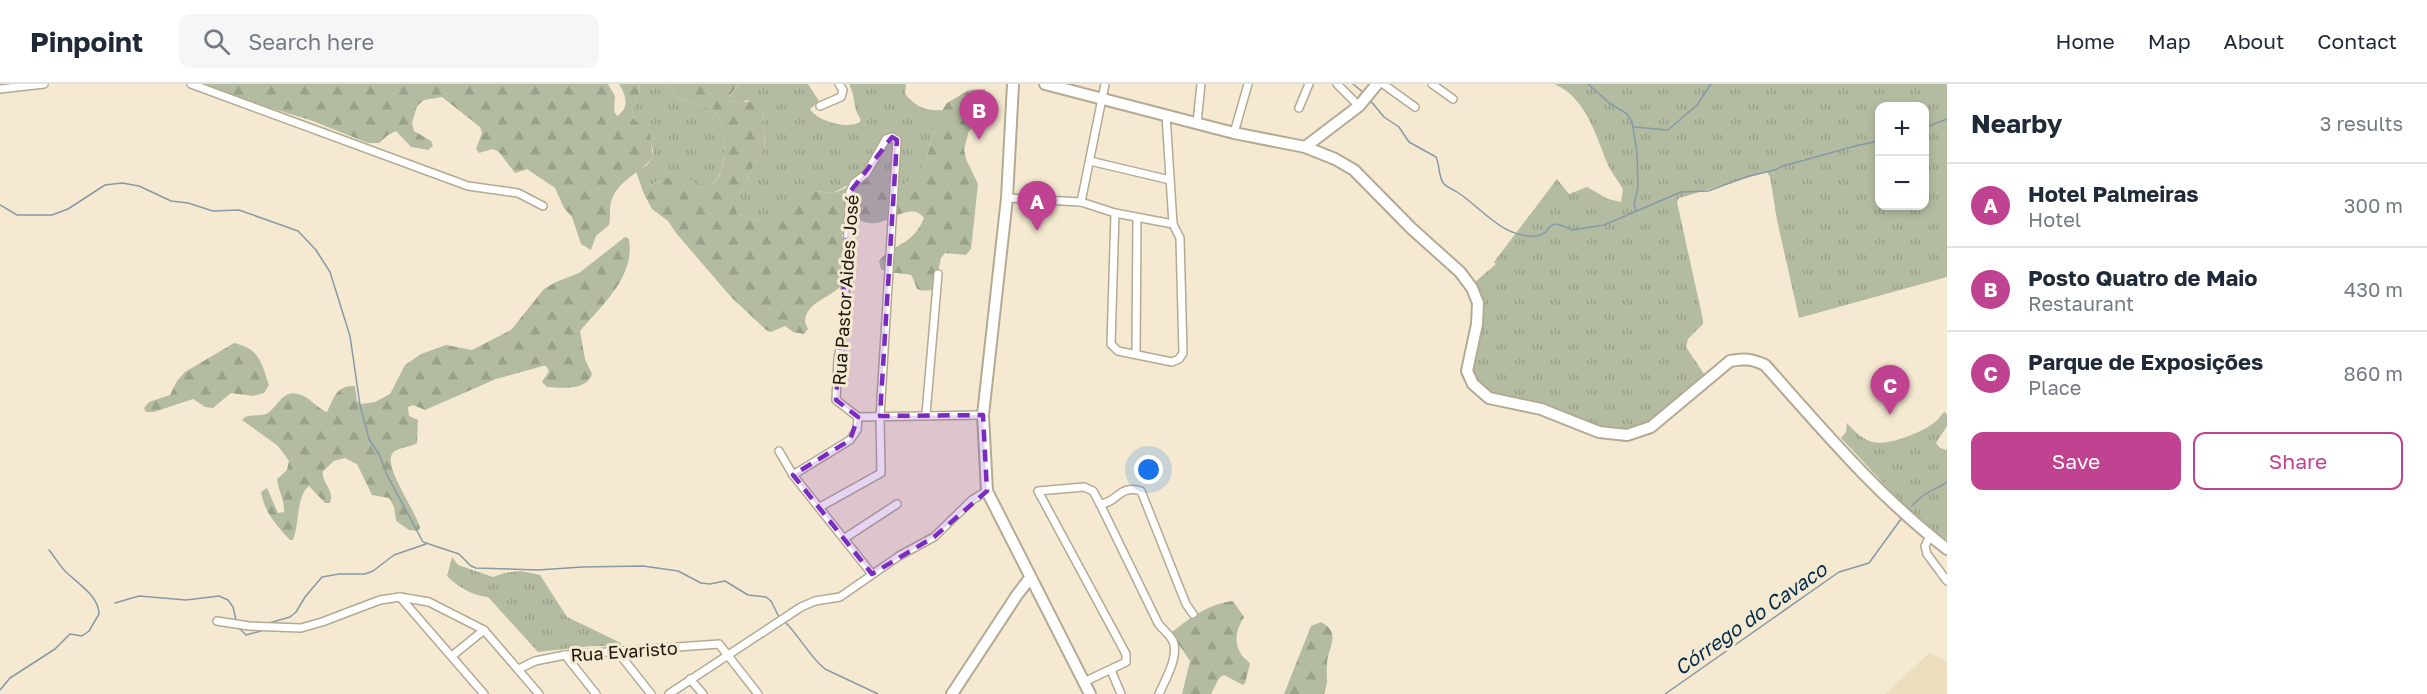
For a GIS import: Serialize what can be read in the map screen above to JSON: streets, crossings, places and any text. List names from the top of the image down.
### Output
{
  "streets": {
    "street": ["Rua Pastor Aides José", "Rua Evaristo"]
  },
  "water": ["Córrego do Cavaco"],
  "page": {
    "header": "Pinpoint",
    "search": "Search here",
    "nav": [
      "Home",
      "Map",
      "About",
      "Contact"
    ],
    "heading": ["Nearby", "3 results"],
    "pins": ["B", "A", "C"],
    "map_buttons": ["+", "−"],
    "list": [
      {
        "mark": "A",
        "name": "Hotel Palmeiras",
        "note": "Hotel",
        "value": "300 m"
      },
      {
        "mark": "B",
        "name": "Posto Quatro de Maio",
        "note": "Restaurant",
        "value": "430 m"
      },
      {
        "mark": "C",
        "name": "Parque de Exposições",
        "note": "Place",
        "value": "860 m"
      }
    ],
    "buttons": ["Save", "Share"]
  }
}
